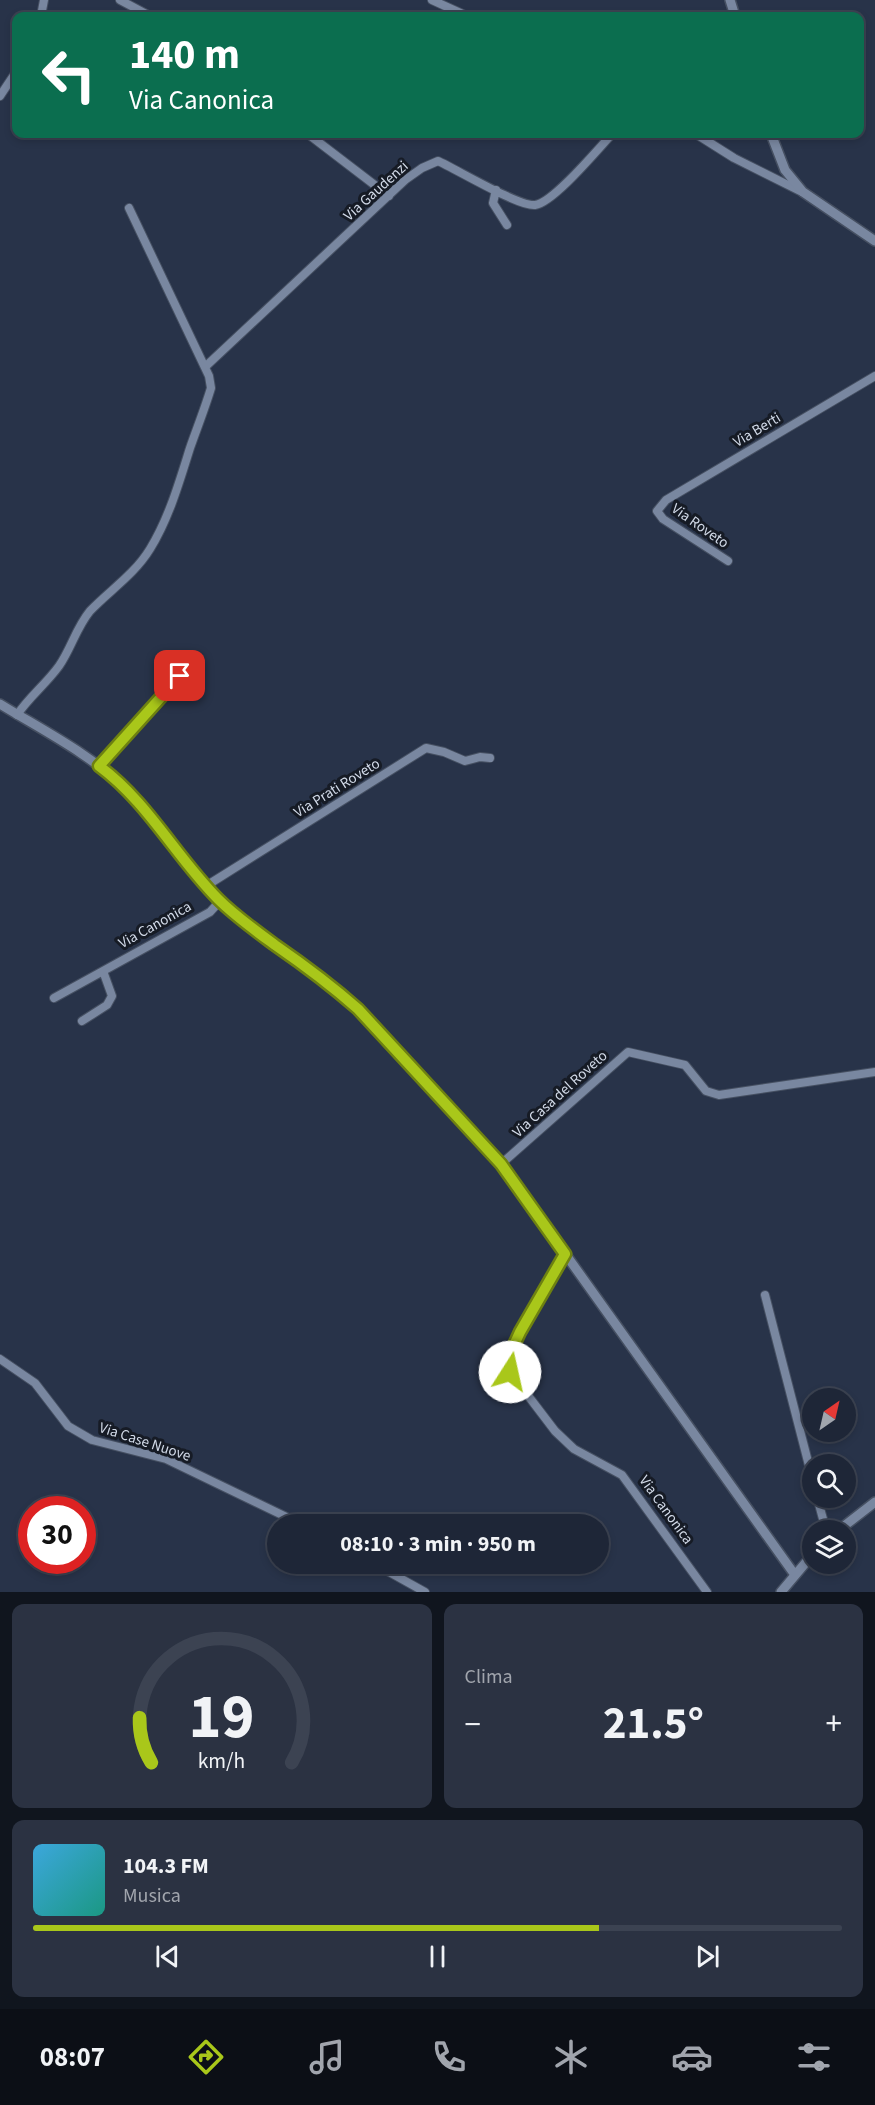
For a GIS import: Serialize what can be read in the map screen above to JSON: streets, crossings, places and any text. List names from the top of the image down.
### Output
{
  "streets": {
    "street": [
      "Via Gaudenzi",
      "Via Berti",
      "Via Roveto",
      "Via Prati Roveto",
      "Via Canonica",
      "Via Casa del Roveto",
      "Via Case Nuove"
    ]
  },
  "crossings": [
    ["Via Berti", "Via Roveto"],
    ["Via Prati Roveto", "Via Canonica"],
    ["Via Canonica", "Via Casa del Roveto"]
  ],
  "north": "top right",
  "page": {
    "turn": ["140 m", "Via Canonica"],
    "limit": "30",
    "trip": "08:10 · 3 min · 950 m",
    "tile": "Clima",
    "heat": ["−", "21.5°", "+"],
    "song": ["104.3 FM", "Musica"],
    "tabs": "08:07",
    "gauge": ["19", "km/h"]
  }
}
